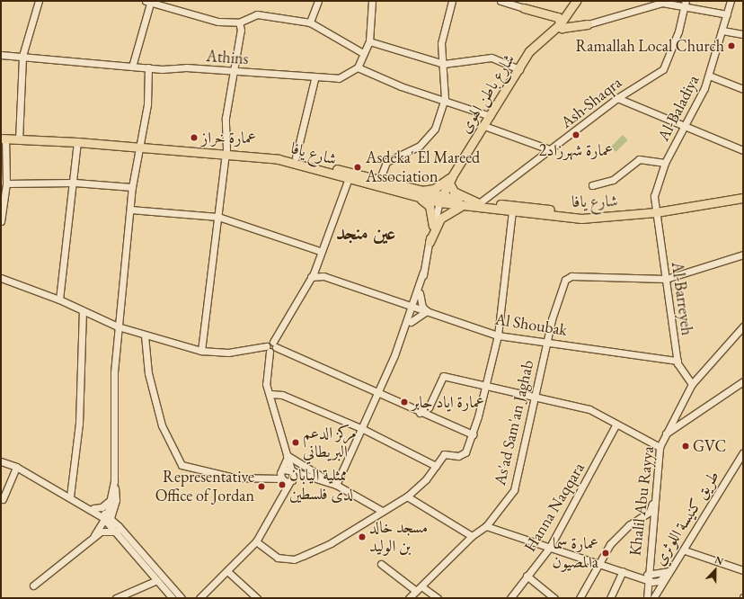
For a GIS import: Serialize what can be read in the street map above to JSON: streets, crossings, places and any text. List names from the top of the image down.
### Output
{
  "streets": {
    "main road": ["شارع باطن الهوى", "شارع يافا"],
    "street": [
      "Athins",
      "Ash-Shaqra",
      "Al-Baladiya",
      "Al-Barreyeh",
      "Al Shoubak",
      "As'ad Sam'an Jaghab",
      "Khalil Abu Rayya",
      "Hanna Naqqara",
      "طريق كنيسة اللوثري"
    ]
  },
  "crossings": [
    ["شارع باطن الهوى", "شارع يافا"],
    ["Ash-Shaqra", "شارع يافا"],
    ["Al-Baladiya", "شارع يافا"],
    ["Al-Baladiya", "Al-Barreyeh"],
    ["شارع يافا", "Al-Barreyeh"],
    ["شارع يافا", "Al Shoubak"],
    ["Al-Barreyeh", "Al Shoubak"],
    ["Al-Barreyeh", "As'ad Sam'an Jaghab"],
    ["Al-Barreyeh", "Khalil Abu Rayya"],
    ["Al Shoubak", "As'ad Sam'an Jaghab"]
  ],
  "districts": ["عين منجد"],
  "places": [
    "Ramallah Local Church",
    "عمارة شهرزاد2",
    "عمارة خراز",
    "Asdeka' El Mareed Association",
    "عمارة اياد جابر",
    "مركز الدعم البريطاني",
    "GVC",
    "ممثلية اليابان لدى فلسطين",
    "Representative Office of Jordan",
    "مسجد خالد بن الوليد",
    "عمارة سما المصيونa"
  ],
  "north": "top"
}
